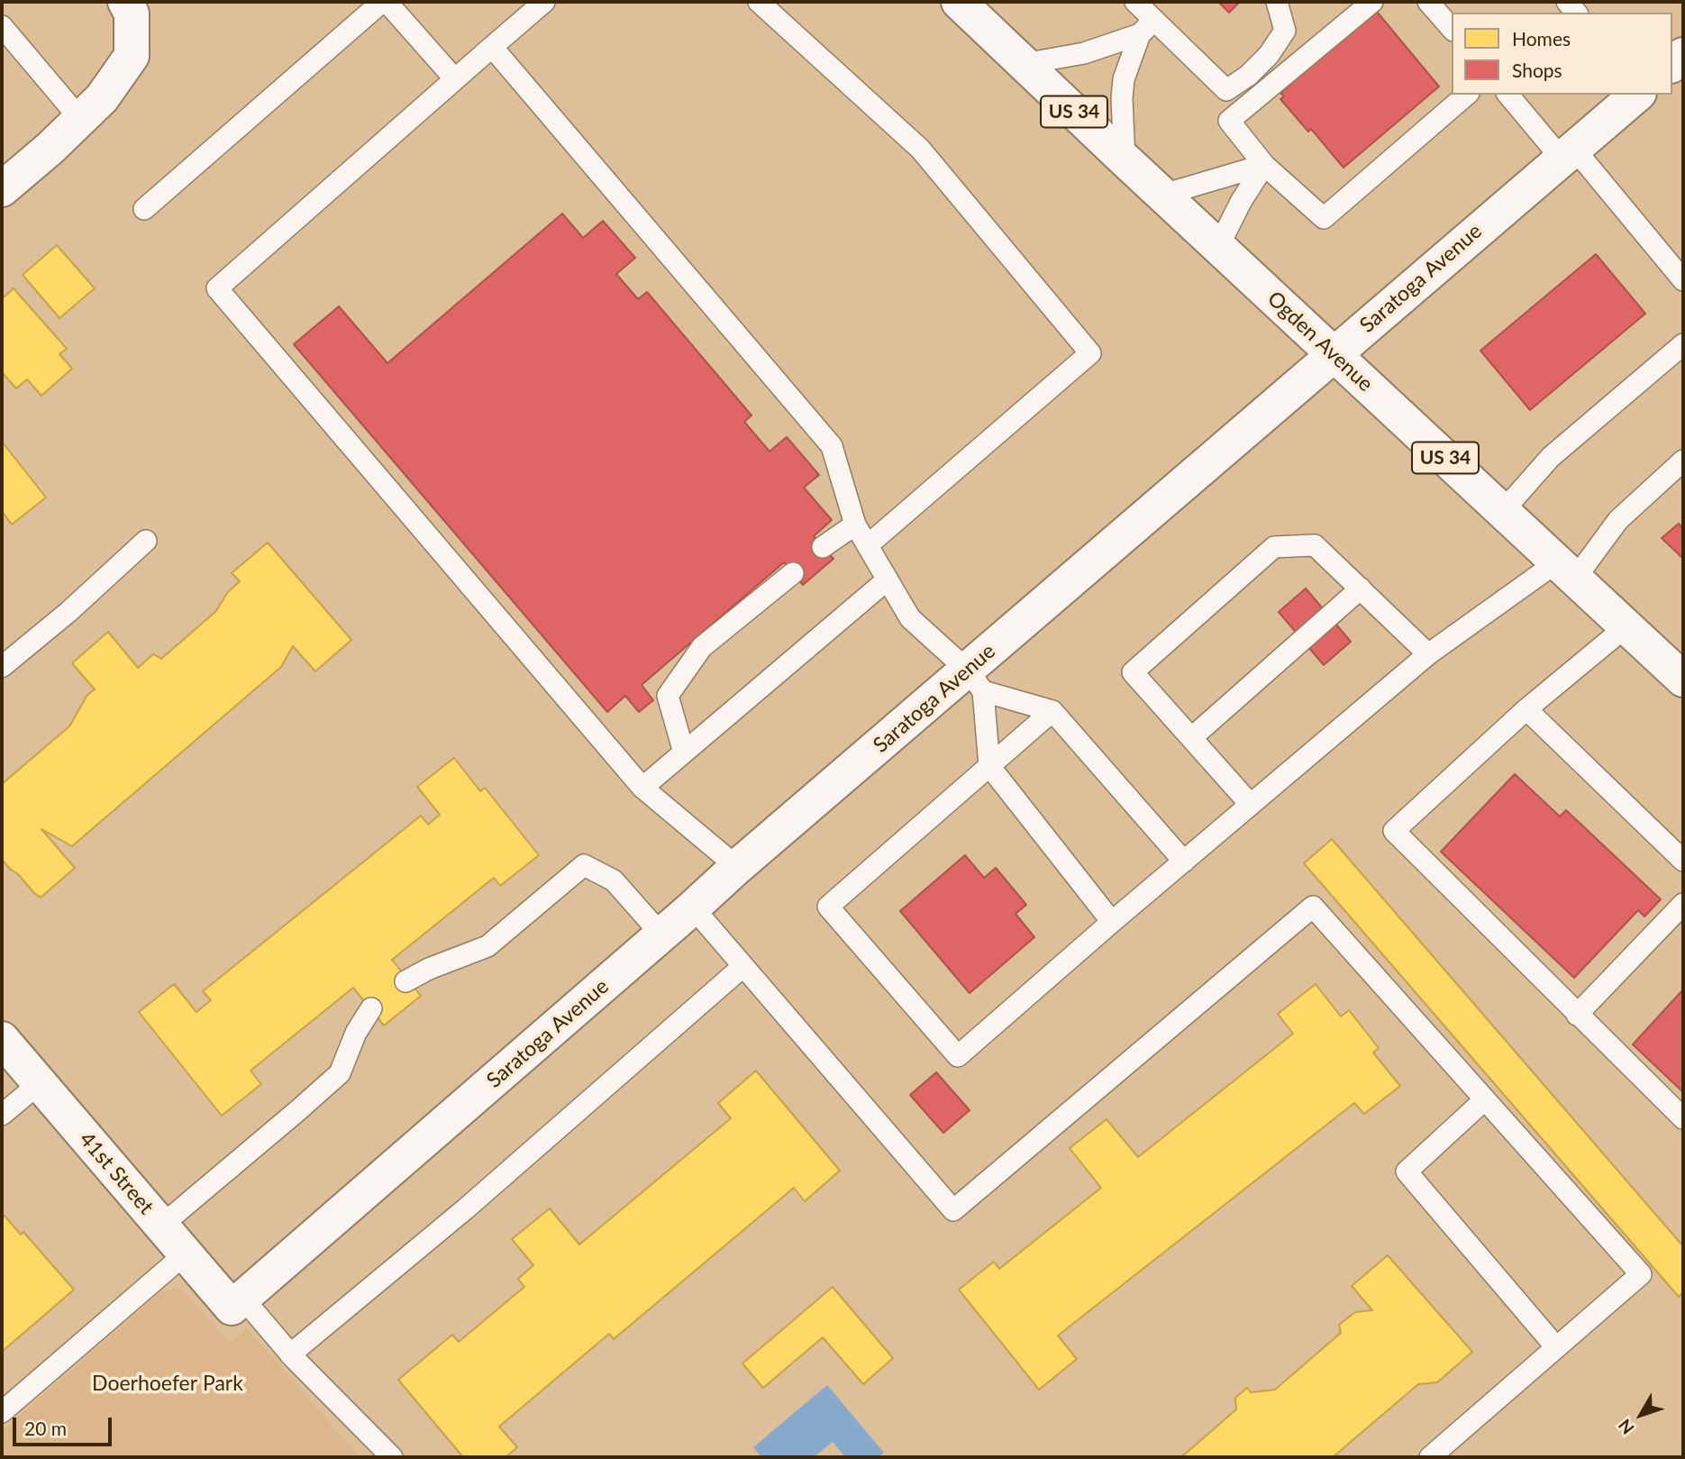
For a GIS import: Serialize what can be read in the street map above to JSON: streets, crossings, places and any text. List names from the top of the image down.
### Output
{
  "streets": {
    "street": [
      "US 34",
      "Saratoga Avenue",
      "Ogden Avenue",
      "41st Street"
    ]
  },
  "crossings": [
    ["Saratoga Avenue", "Ogden Avenue"],
    ["Saratoga Avenue", "41st Street"]
  ],
  "parks": ["Doerhoefer Park"],
  "legend": ["Homes", "Shops"],
  "scale_bar": "20 m",
  "north": "bottom left"
}
